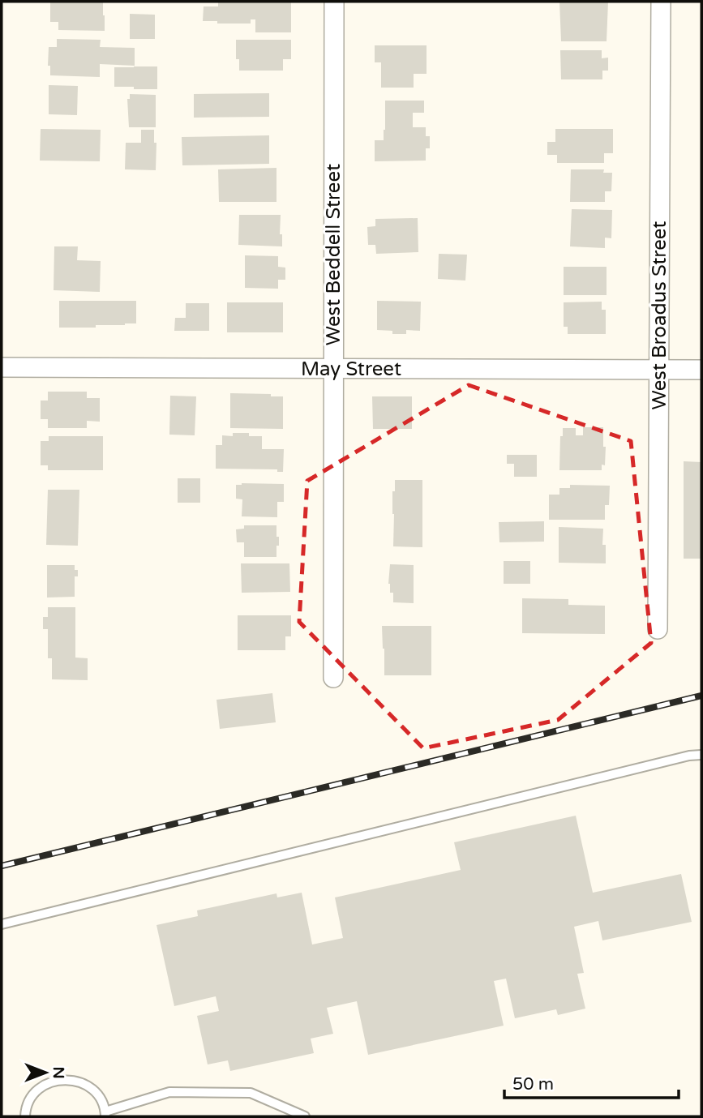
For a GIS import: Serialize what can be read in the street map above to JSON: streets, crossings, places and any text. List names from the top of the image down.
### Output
{
  "streets": {
    "street": ["West Beddell Street", "West Broadus Street", "May Street"]
  },
  "crossings": [
    ["West Beddell Street", "May Street"],
    ["West Broadus Street", "May Street"]
  ],
  "scale_bar": "50 m",
  "north": "right"
}
